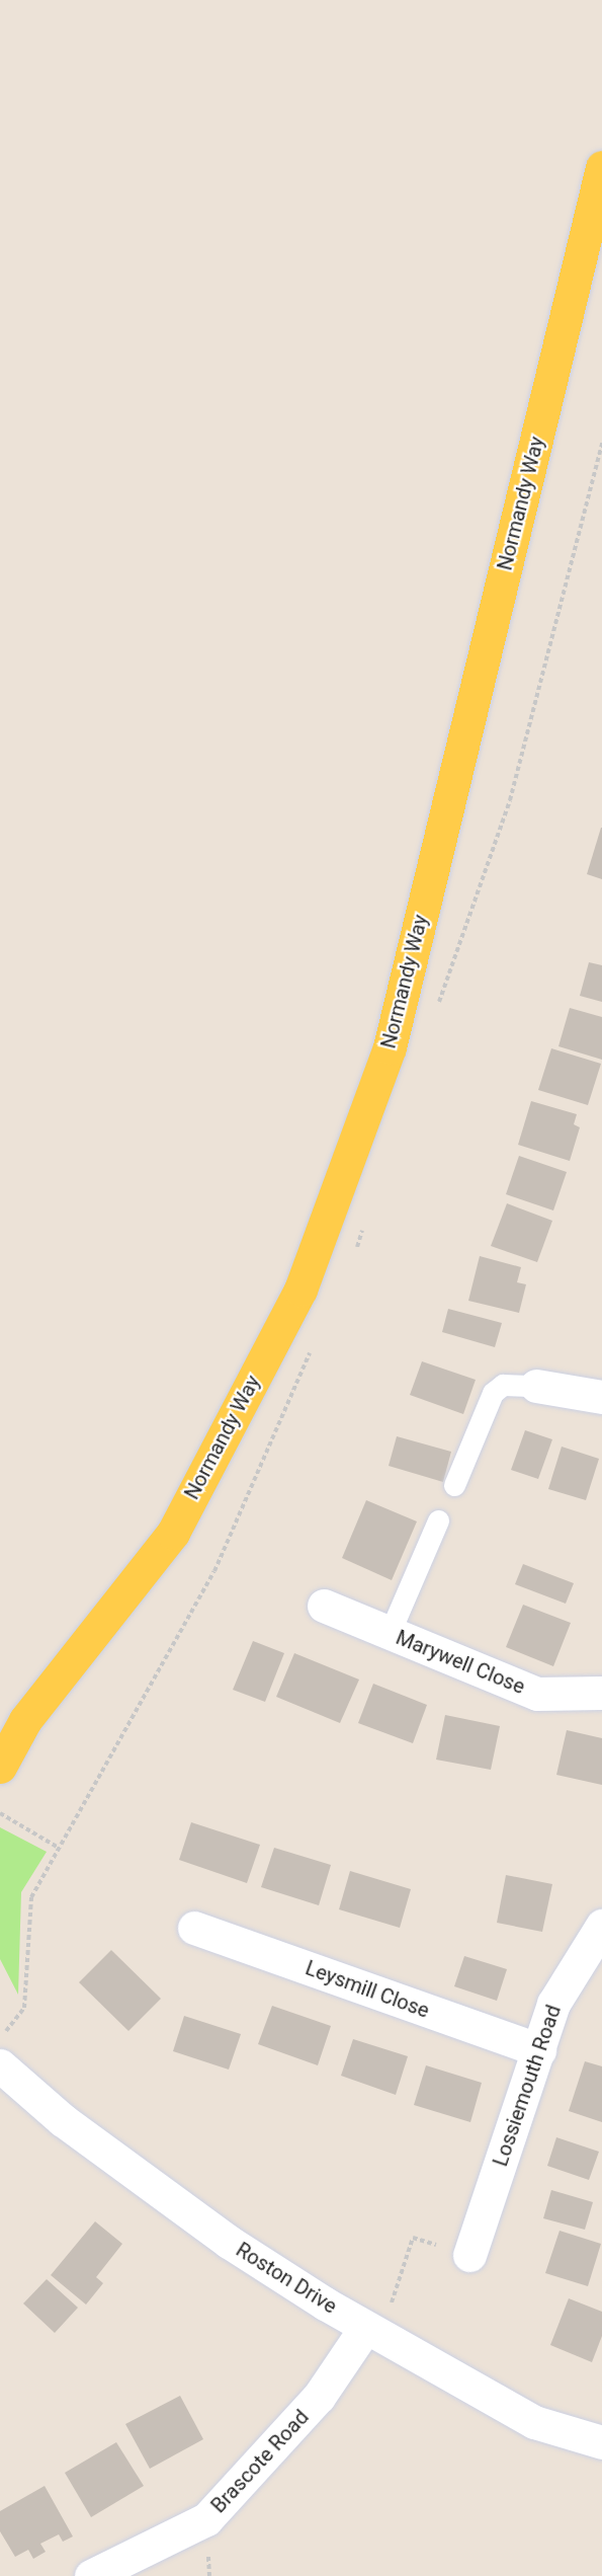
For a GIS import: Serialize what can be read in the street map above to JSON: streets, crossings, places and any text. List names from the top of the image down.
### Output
{
  "streets": {
    "main road": ["Normandy Way"],
    "street": [
      "Marywell Close",
      "Leysmill Close",
      "Lossiemouth Road",
      "Roston Drive",
      "Brascote Road"
    ]
  },
  "crossings": [
    ["Leysmill Close", "Lossiemouth Road"],
    ["Roston Drive", "Brascote Road"]
  ]
}
